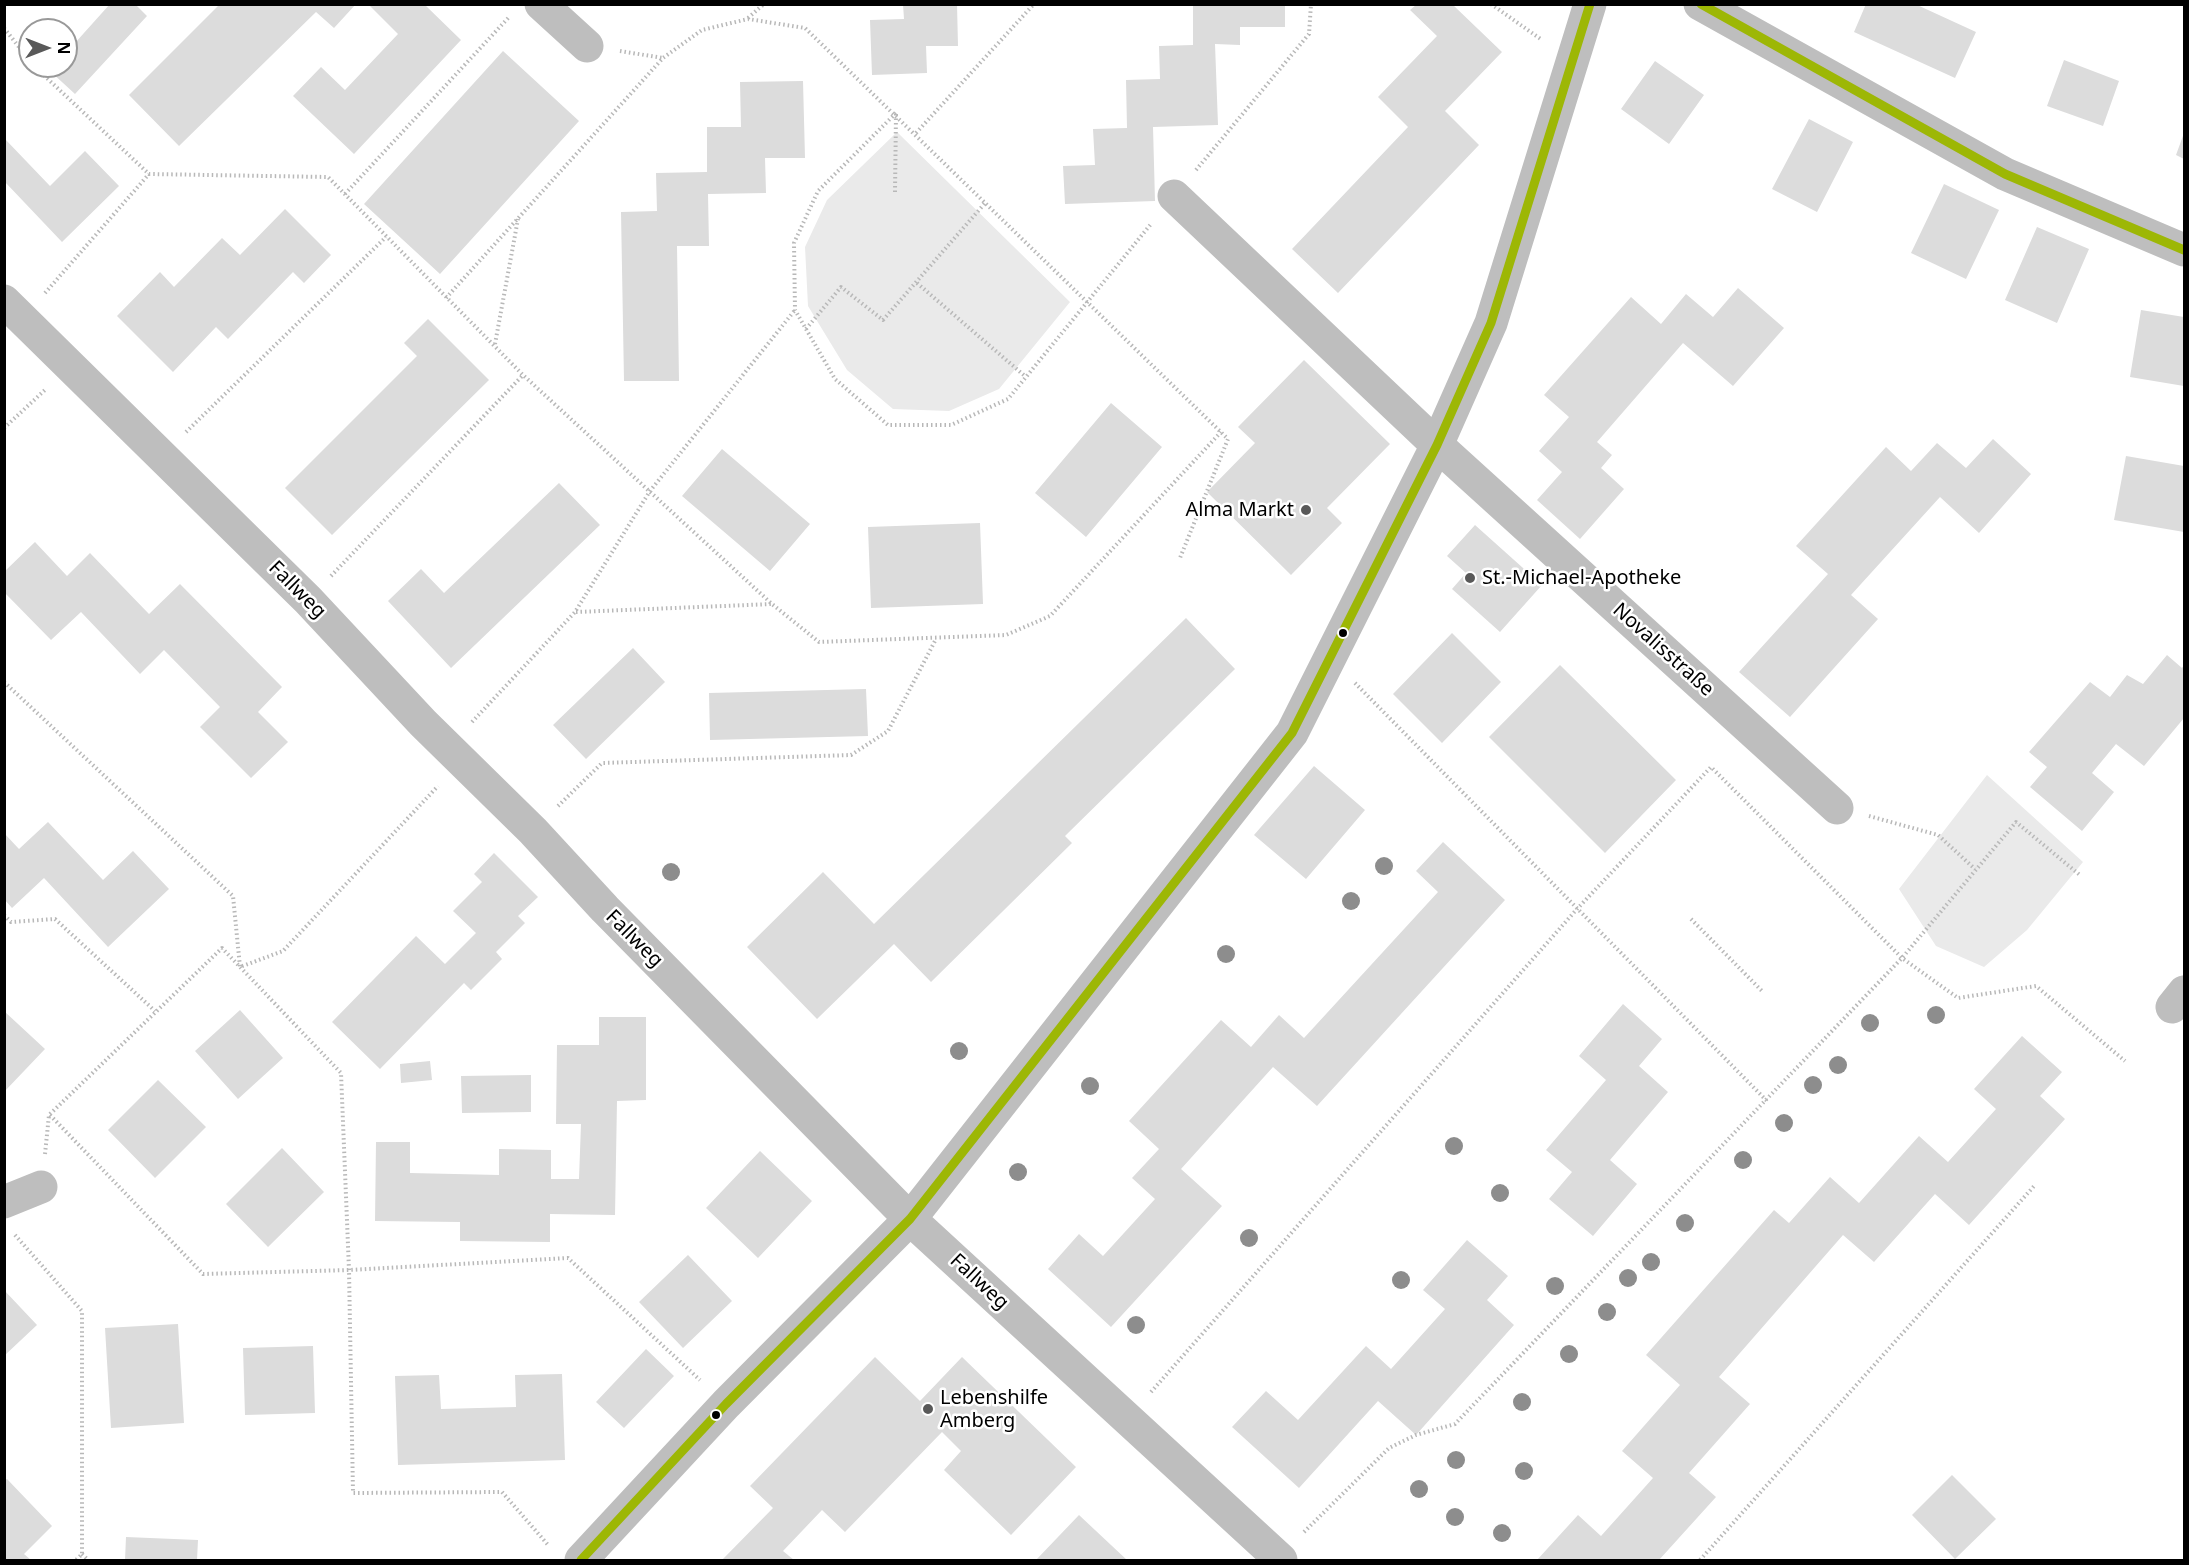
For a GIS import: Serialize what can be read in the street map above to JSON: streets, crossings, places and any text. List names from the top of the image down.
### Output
{
  "streets": {
    "street": ["Fallweg", "Novalisstraße"]
  },
  "places": ["Alma Markt", "St.-Michael-Apotheke", "Lebenshilfe Amberg"],
  "north": "right"
}
